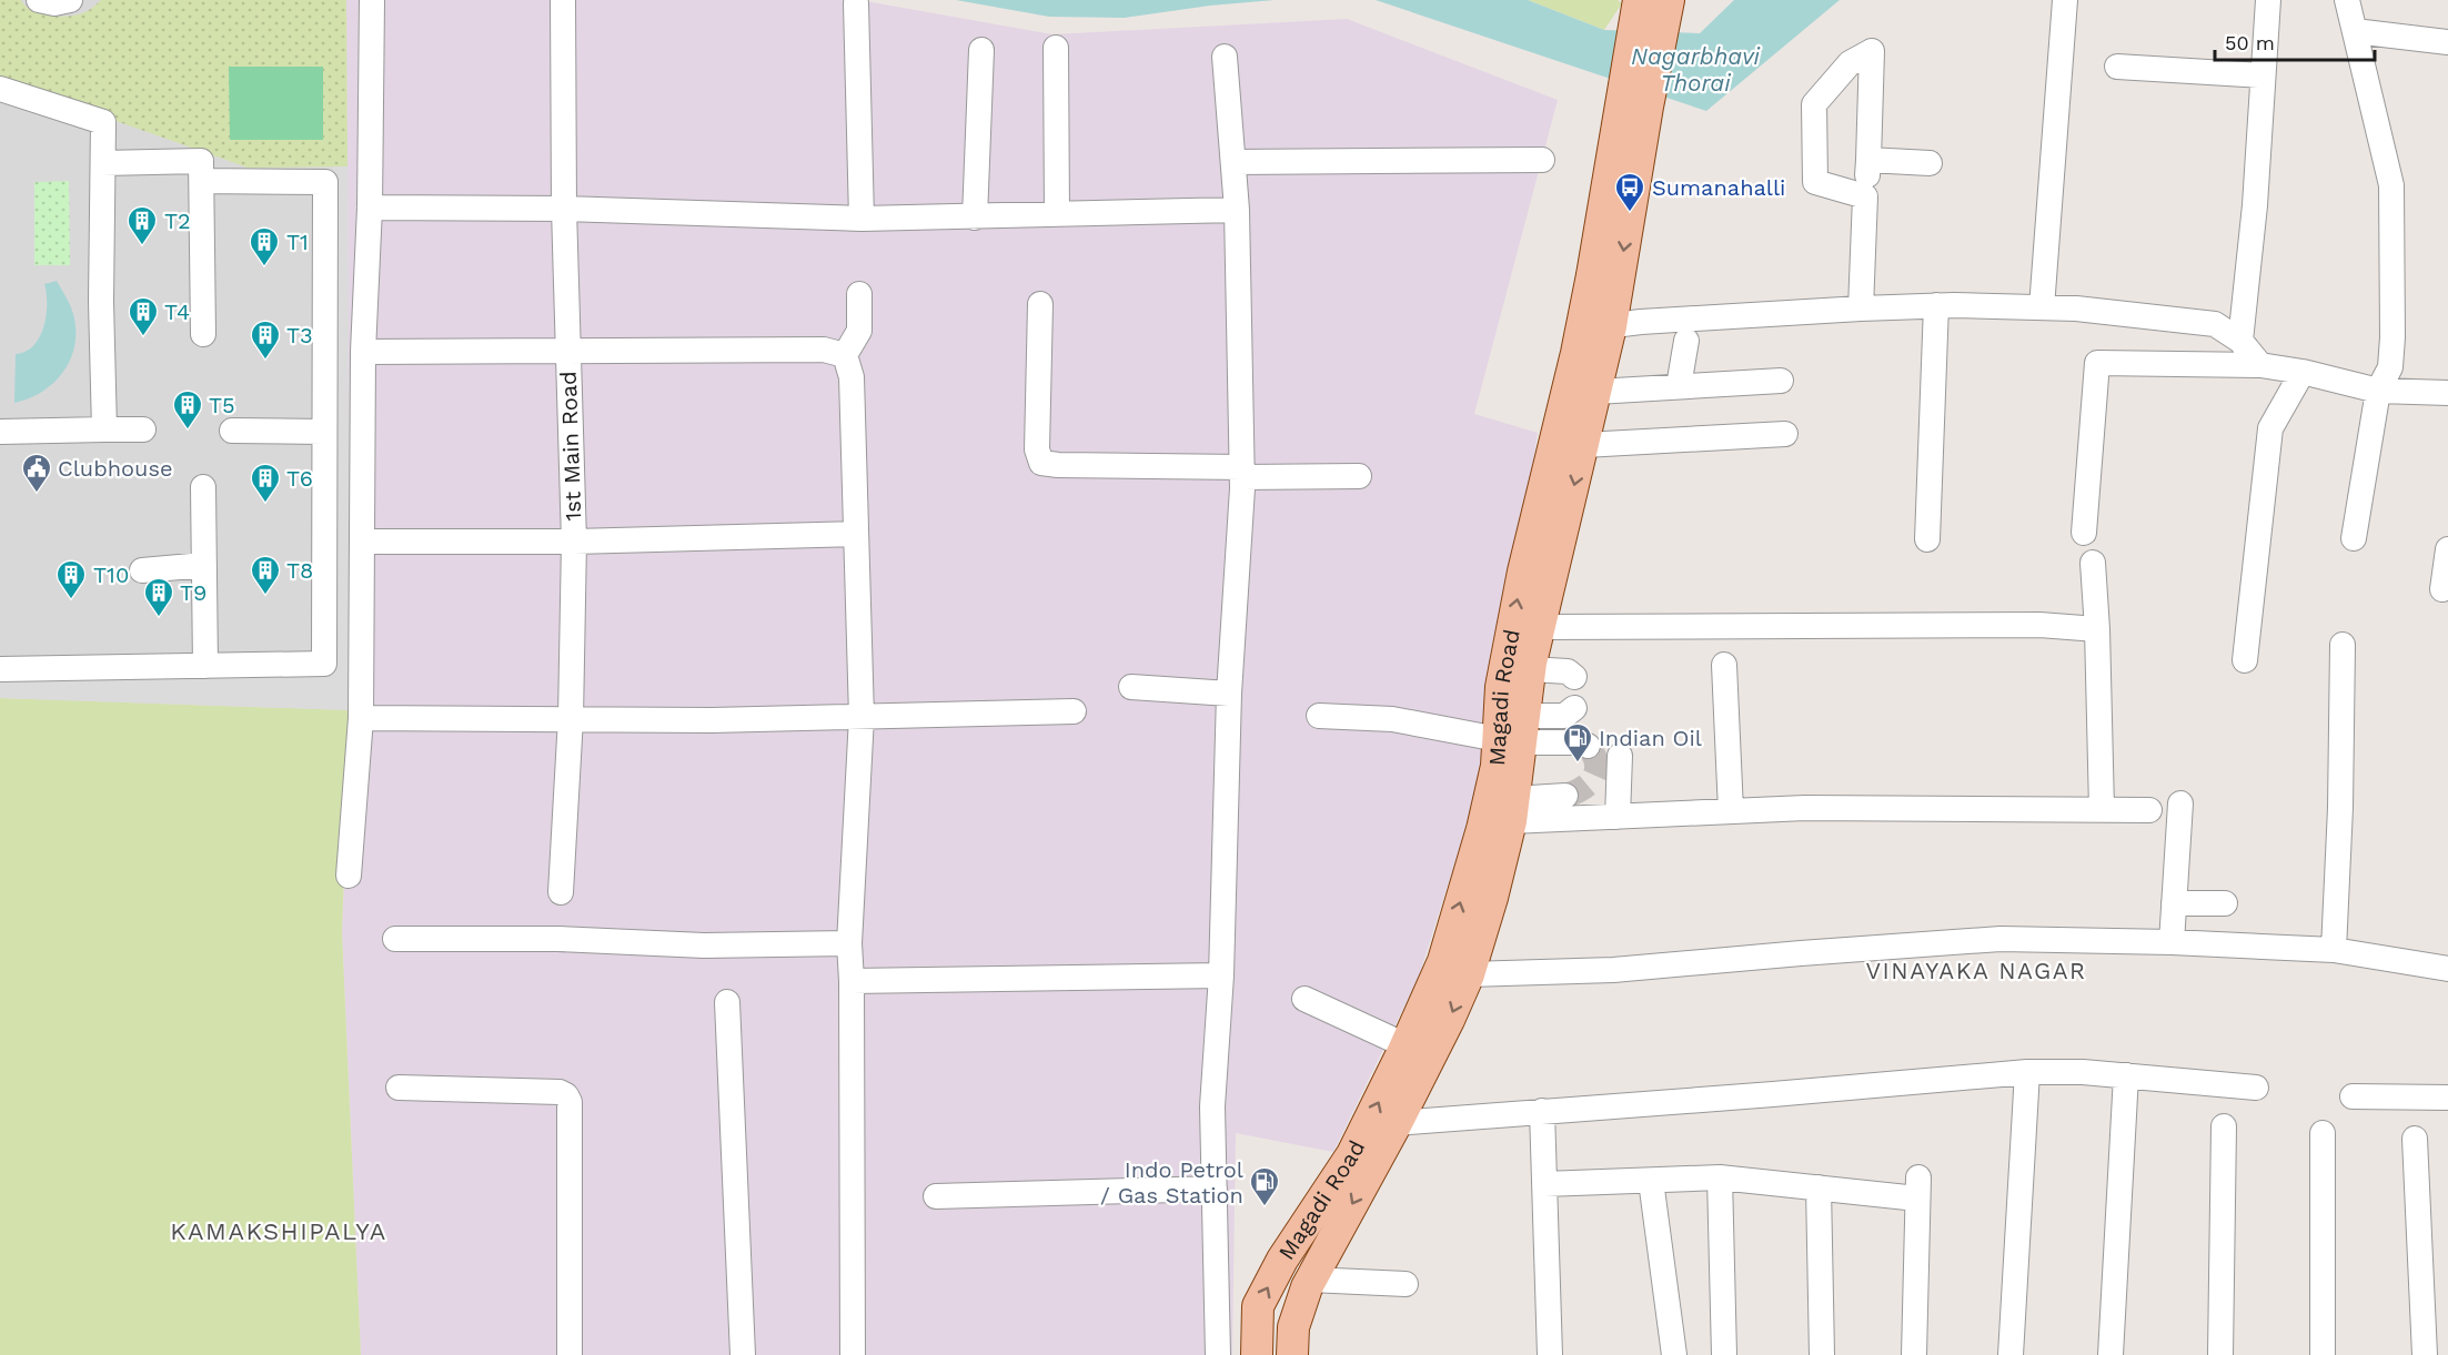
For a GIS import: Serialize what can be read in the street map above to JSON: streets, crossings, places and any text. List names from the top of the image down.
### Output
{
  "streets": {
    "main road": ["Magadi Road"],
    "street": ["1st Main Road"]
  },
  "districts": ["VINAYAKA NAGAR", "KAMAKSHIPALYA"],
  "water": ["Nagarbhavi Thorai"],
  "places": {
    "bus stop": ["Sumanahalli"],
    "building": [
      "T2",
      "T1",
      "T4",
      "T3",
      "T5",
      "T6",
      "T8",
      "T10",
      "T9"
    ],
    "public building": ["Clubhouse"],
    "fuel station": ["Indian Oil", "Indo Petrol / Gas Station"]
  },
  "scale_bar": "50 m"
}
